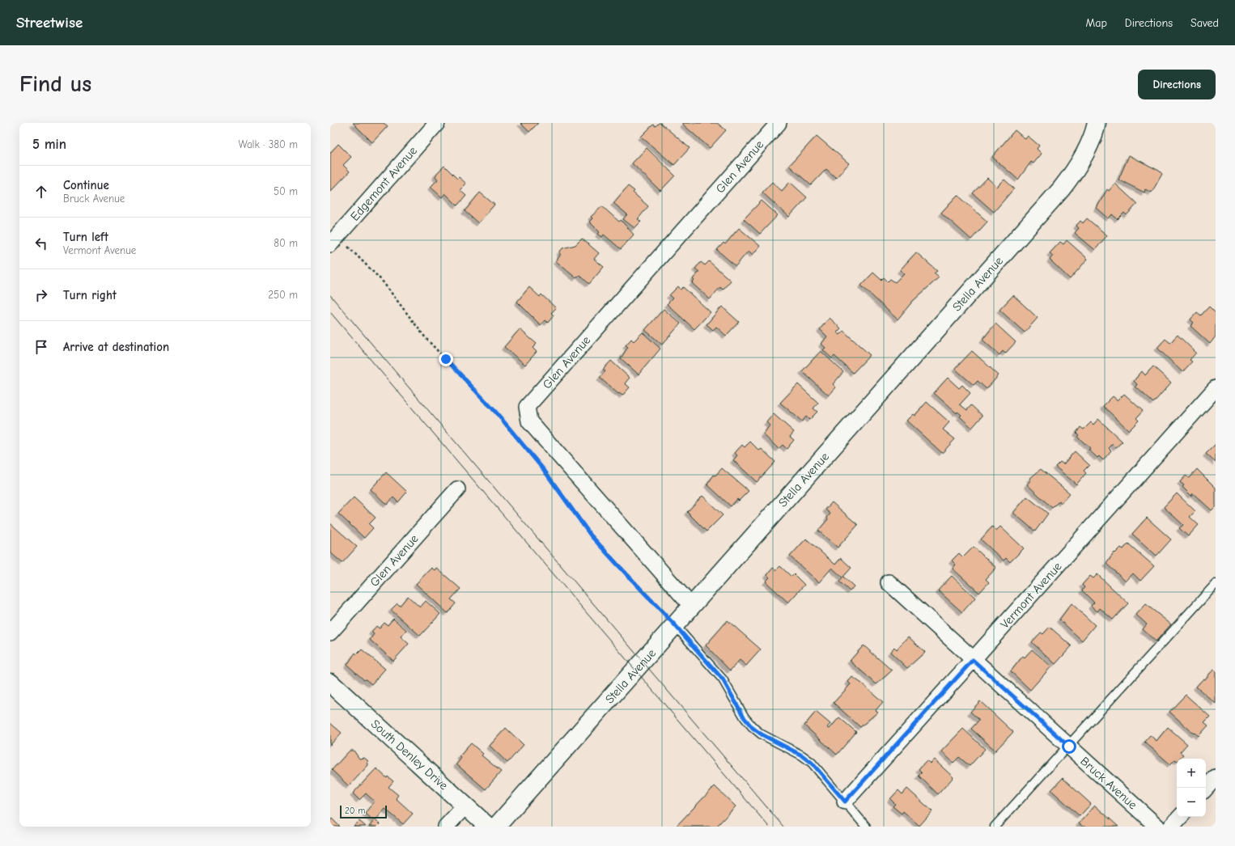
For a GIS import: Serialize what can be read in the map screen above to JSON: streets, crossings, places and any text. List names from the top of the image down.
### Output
{
  "streets": {
    "street": [
      "Glen Avenue",
      "Edgemont Avenue",
      "Stella Avenue",
      "Vermont Avenue",
      "South Denley Drive",
      "Bruck Avenue"
    ]
  },
  "crossings": [
    ["Glen Avenue", "Stella Avenue"],
    ["Vermont Avenue", "Bruck Avenue"]
  ],
  "scale_bar": "20 m",
  "page": {
    "header": "Streetwise",
    "nav": ["Map", "Directions", "Saved"],
    "buttons": "Directions",
    "title": "Find us",
    "heading": ["5 min", "Walk · 380 m"],
    "list": [
      ["Continue", "Bruck Avenue", "50 m"],
      ["Turn left", "Vermont Avenue", "80 m"],
      ["Turn right", "250 m"],
      "Arrive at destination"
    ],
    "map_buttons": ["+", "−"],
    "scale": "20 m"
  }
}
